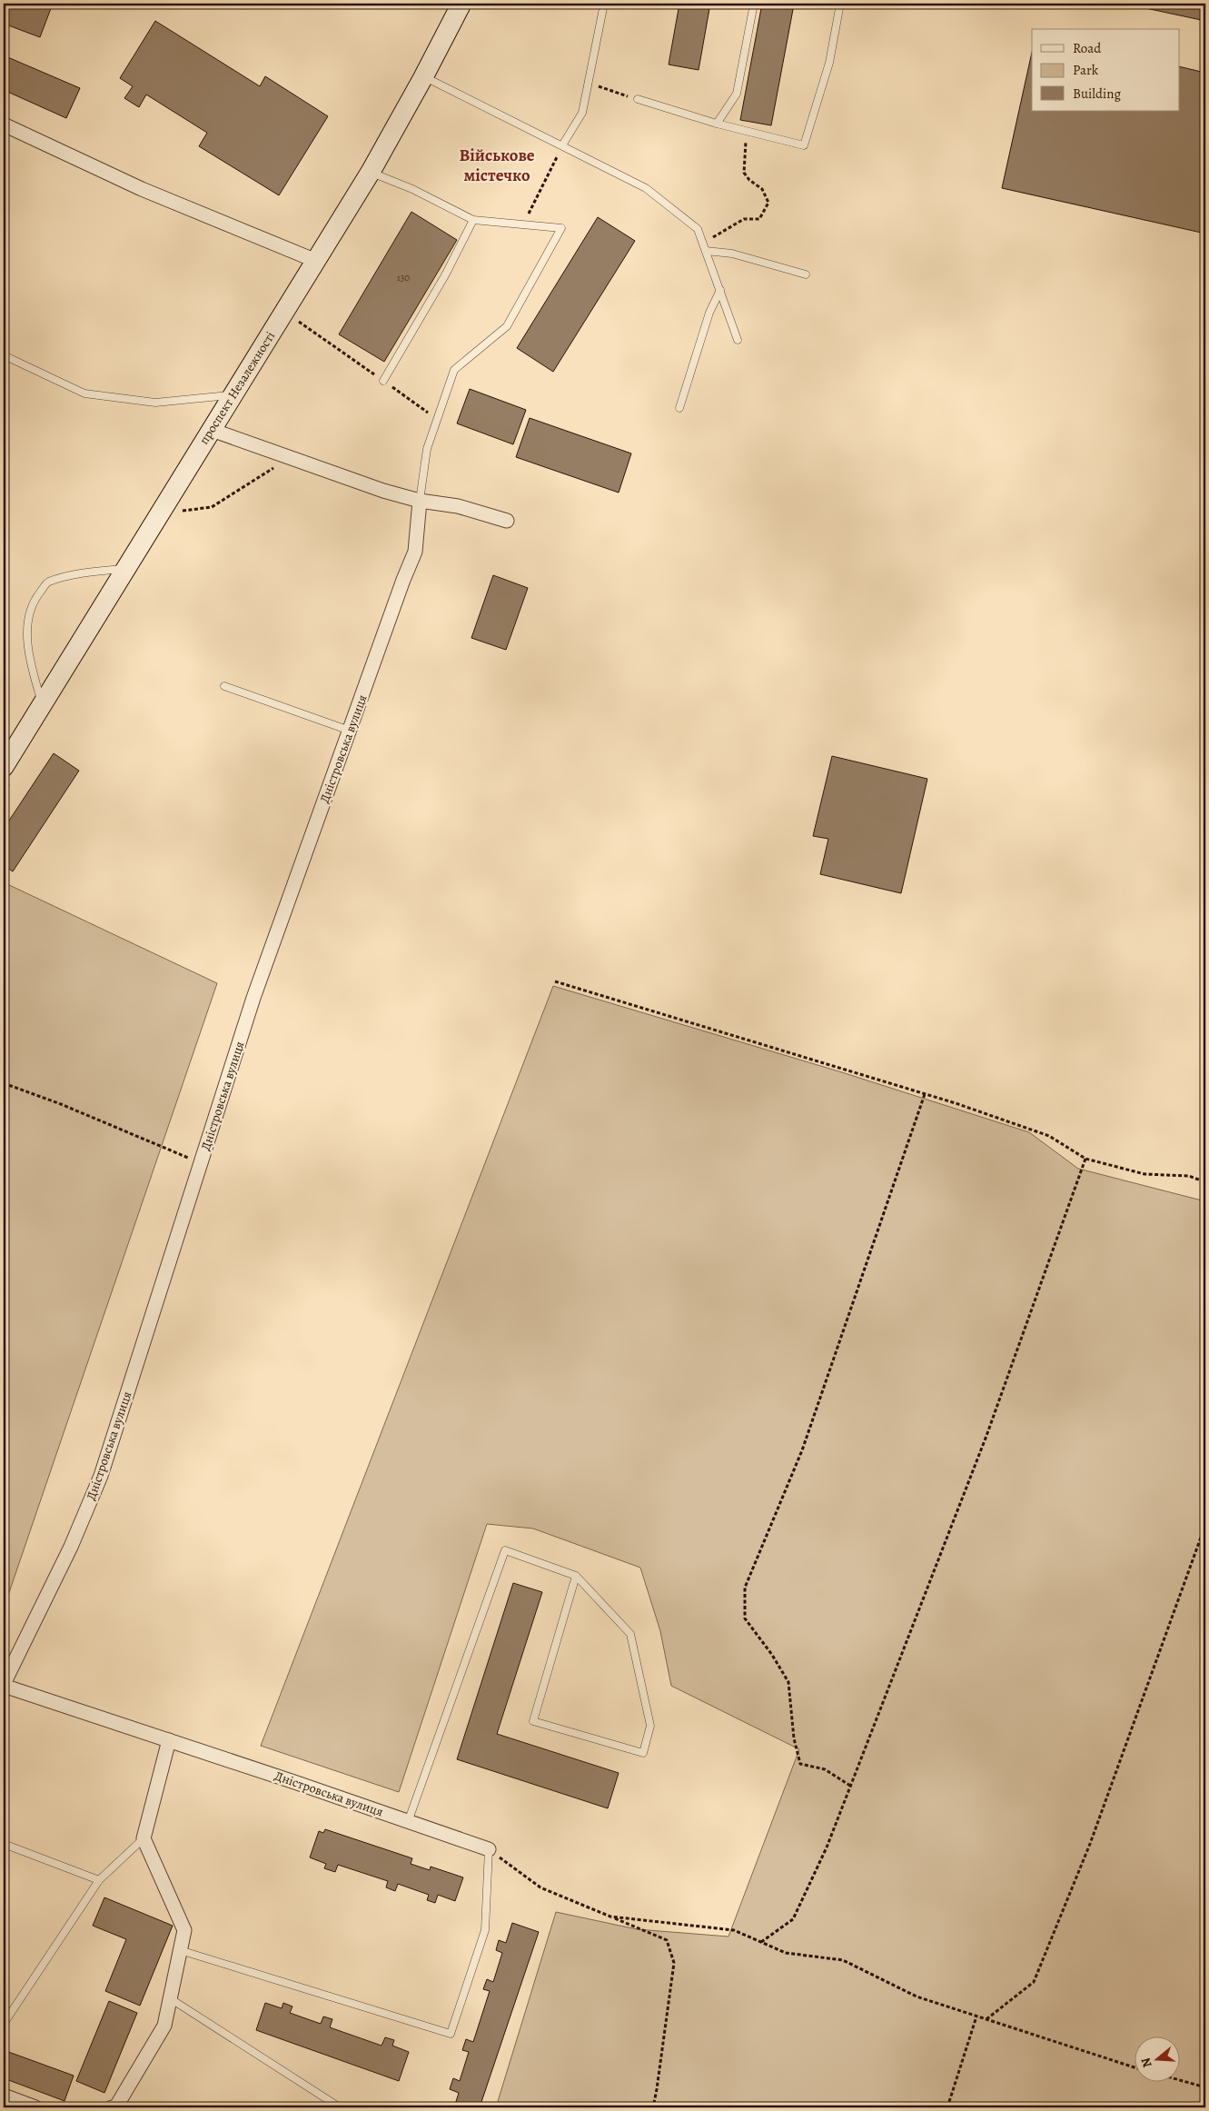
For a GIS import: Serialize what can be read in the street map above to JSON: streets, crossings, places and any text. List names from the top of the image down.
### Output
{
  "streets": {
    "main road": ["проспект Незалежності"],
    "street": ["Дністровська вулиця"]
  },
  "districts": ["Військове містечко"],
  "house_numbers": ["130"],
  "legend": ["Road", "Park", "Building"],
  "north": "left"
}
